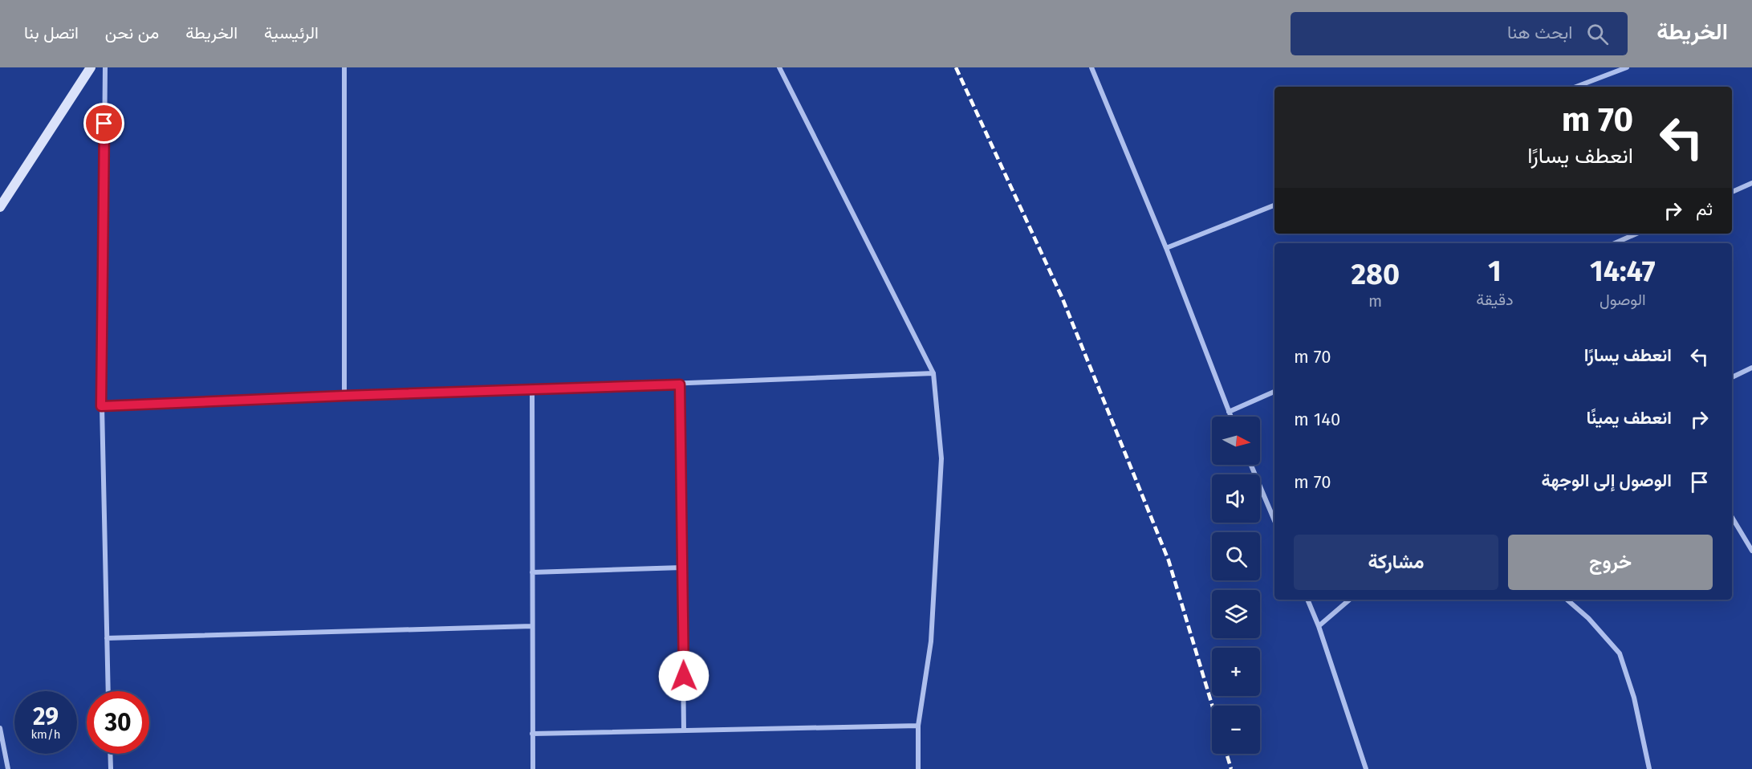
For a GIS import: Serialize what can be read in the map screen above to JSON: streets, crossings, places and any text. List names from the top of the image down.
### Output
{
  "north": "right",
  "page": {
    "header": "الخريطة",
    "search": "ابحث هنا",
    "nav": [
      "الرئيسية",
      "الخريطة",
      "من نحن",
      "اتصل بنا"
    ],
    "turn": ["70 m", "انعطف يسارًا"],
    "then": "ثم",
    "eta": [
      "14:47",
      "الوصول",
      "1",
      "دقيقة",
      "280",
      "m"
    ],
    "list": [
      {
        "name": "انعطف يسارًا",
        "value": "70 m"
      },
      {
        "name": "انعطف يمينًا",
        "value": "140 m"
      },
      {
        "name": "الوصول إلى الوجهة",
        "value": "70 m"
      }
    ],
    "map_buttons": ["+", "−"],
    "buttons": ["خروج", "مشاركة"],
    "speed": "29 km/h",
    "limit": "30"
  }
}
